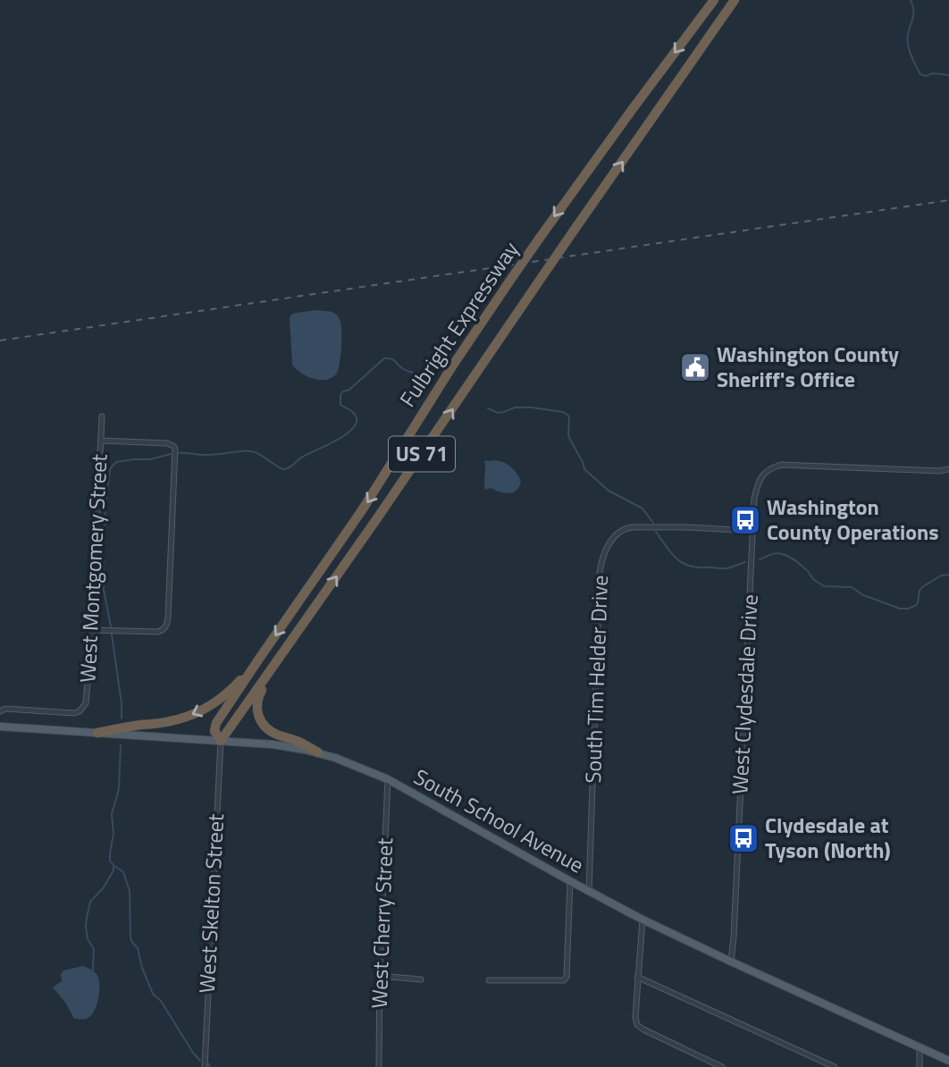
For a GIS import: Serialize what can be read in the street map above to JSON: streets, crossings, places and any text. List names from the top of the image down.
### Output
{
  "streets": {
    "highway": ["Fulbright Expressway", "US 71"],
    "main road": ["South School Avenue"],
    "street": [
      "West Montgomery Street",
      "South Tim Helder Drive",
      "West Clydesdale Drive",
      "West Skelton Street",
      "West Cherry Street"
    ]
  },
  "crossings": [
    ["Fulbright Expressway", "US 71"],
    ["Fulbright Expressway", "South School Avenue"],
    ["Fulbright Expressway", "West Skelton Street"],
    ["US 71", "South School Avenue"],
    ["US 71", "West Skelton Street"],
    ["South Tim Helder Drive", "West Clydesdale Drive"],
    ["South Tim Helder Drive", "South School Avenue"],
    ["West Clydesdale Drive", "South School Avenue"],
    ["South School Avenue", "West Skelton Street"],
    ["South School Avenue", "West Cherry Street"]
  ],
  "places": {
    "public building": ["Washington County Sheriff's Office"],
    "bus stop": ["Washington County Operations", "Clydesdale at Tyson (North)"]
  }
}
